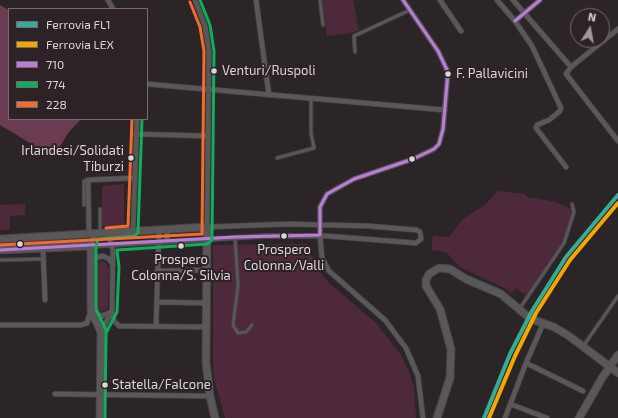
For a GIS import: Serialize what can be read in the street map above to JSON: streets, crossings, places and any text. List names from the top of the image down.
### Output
{
  "places": [
    "Venturi/Ruspoli",
    "F. Pallavicini",
    "Irlandesi/Solidati Tiburzi",
    "Prospero Colonna/Valli",
    "Prospero Colonna/S. Silvia",
    "Statella/Falcone"
  ],
  "lines": [
    "transit line 710",
    "transit line 774",
    "transit line 228",
    "rail line FL1",
    "rail line LEX"
  ],
  "legend": [
    "Ferrovia FL1",
    "Ferrovia LEX",
    "710",
    "774",
    "228"
  ],
  "north": "top"
}
